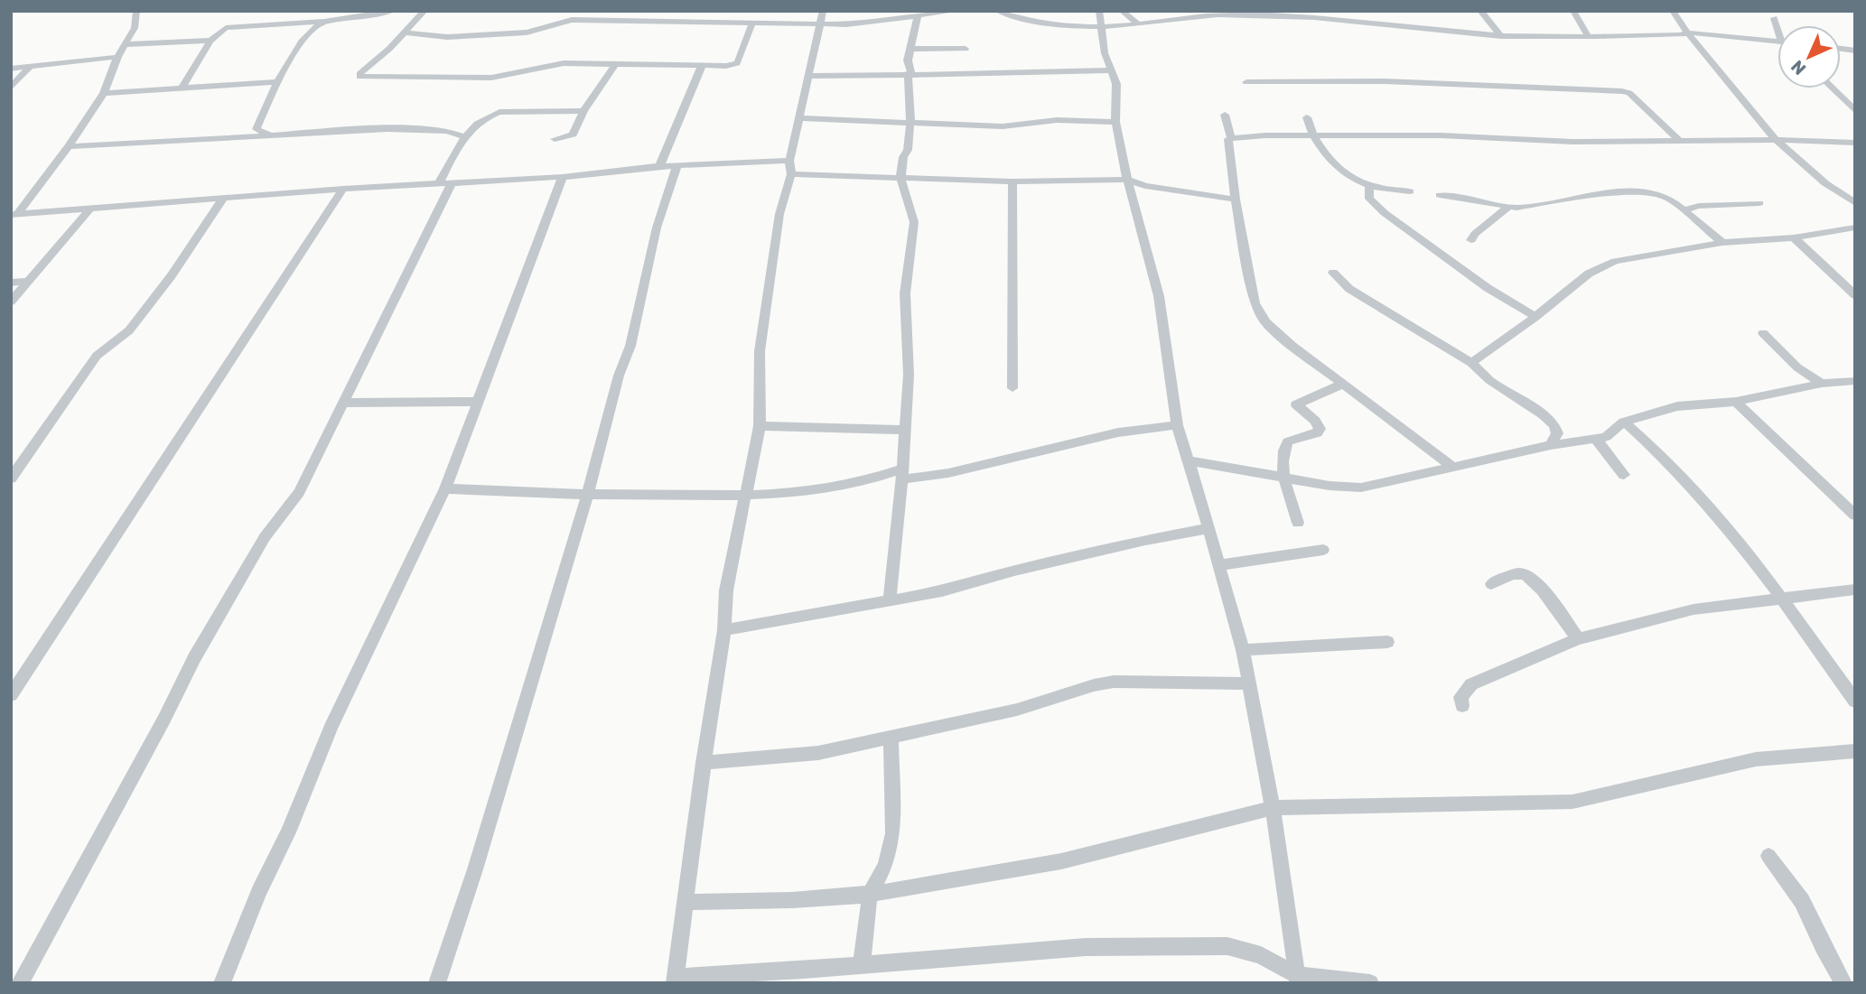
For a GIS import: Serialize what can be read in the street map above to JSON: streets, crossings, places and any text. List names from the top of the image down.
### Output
{
  "north": "bottom left"
}
